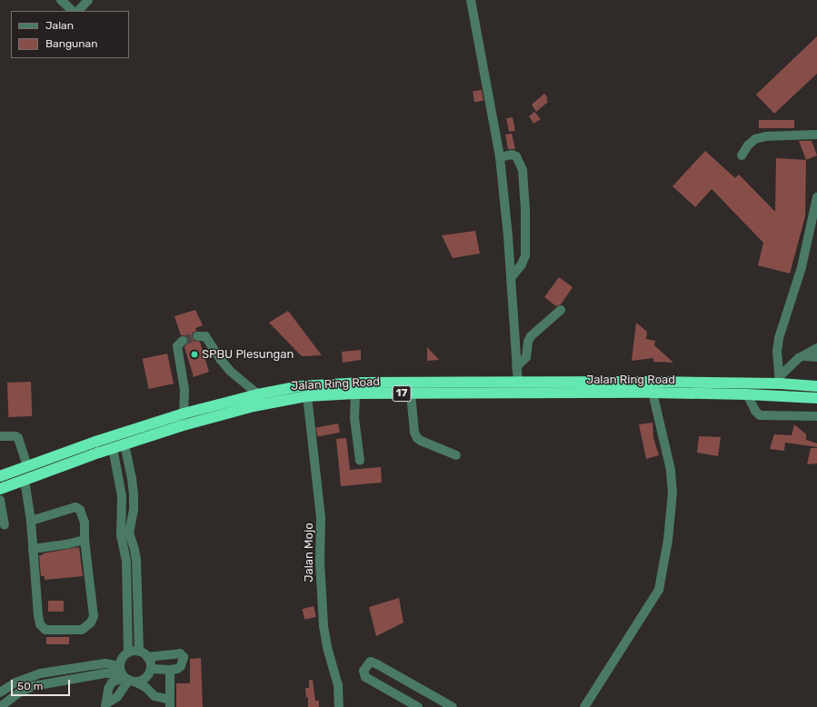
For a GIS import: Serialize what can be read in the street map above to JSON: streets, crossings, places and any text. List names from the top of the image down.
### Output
{
  "streets": {
    "highway": ["Jalan Ring Road", "17"],
    "street": ["Jalan Mojo"]
  },
  "crossings": [
    ["Jalan Ring Road", "Jalan Mojo"]
  ],
  "places": ["SPBU Plesungan"],
  "legend": ["Jalan", "Bangunan"],
  "scale_bar": "50 m"
}
